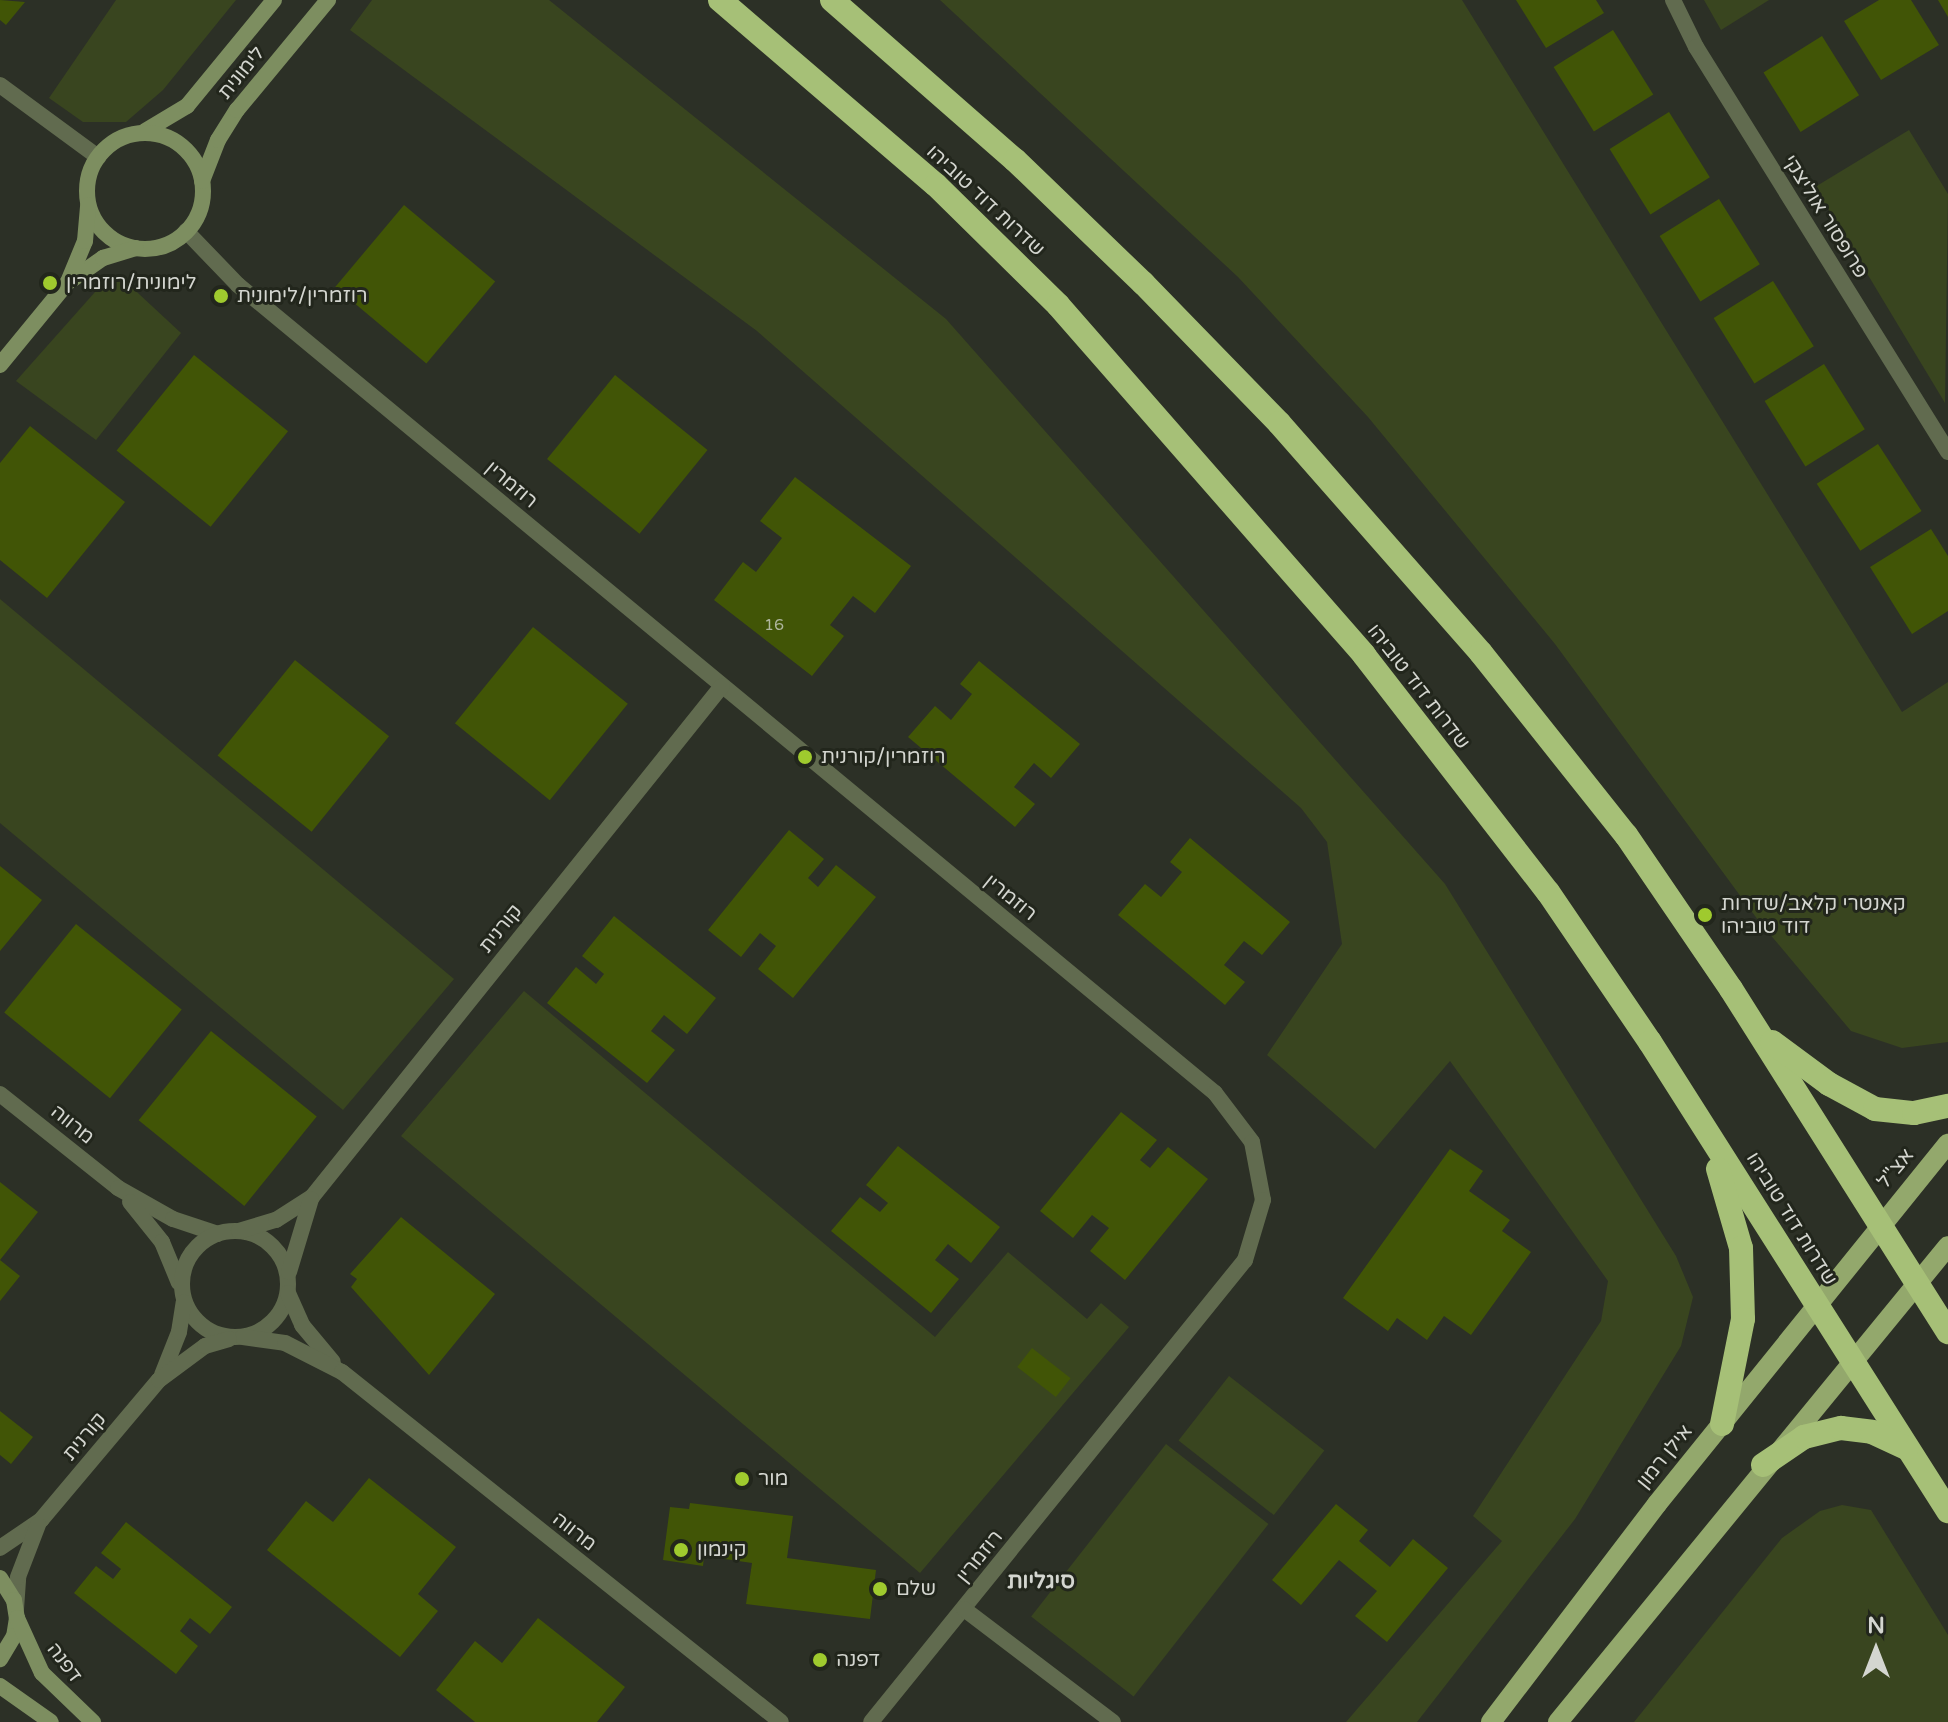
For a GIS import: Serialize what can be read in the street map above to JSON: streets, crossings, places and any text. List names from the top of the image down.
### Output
{
  "streets": {
    "highway": ["שדרות דוד טוביהו"],
    "main road": ["אצ\"ל", "אילן רמון"],
    "street": [
      "לימונית",
      "פרופסור אוליצקי",
      "רוזמרין",
      "קורנית",
      "מרווה",
      "דפנה"
    ]
  },
  "crossings": [
    ["לימונית", "רוזמרין"],
    ["שדרות דוד טוביהו", "אילן רמון"],
    ["רוזמרין", "קורנית"],
    ["קורנית", "מרווה"],
    ["קורנית", "דפנה"],
    ["אצ\"ל", "אילן רמון"]
  ],
  "districts": ["סיגליות"],
  "places": [
    "לימונית/רוזמרין",
    "רוזמרין/לימונית",
    "רוזמרין/קורנית",
    "קאנטרי קלאב/שדרות דוד טוביהו",
    "מור",
    "קינמון",
    "שלם",
    "דפנה"
  ],
  "house_numbers": ["16"],
  "north": "top"
}
